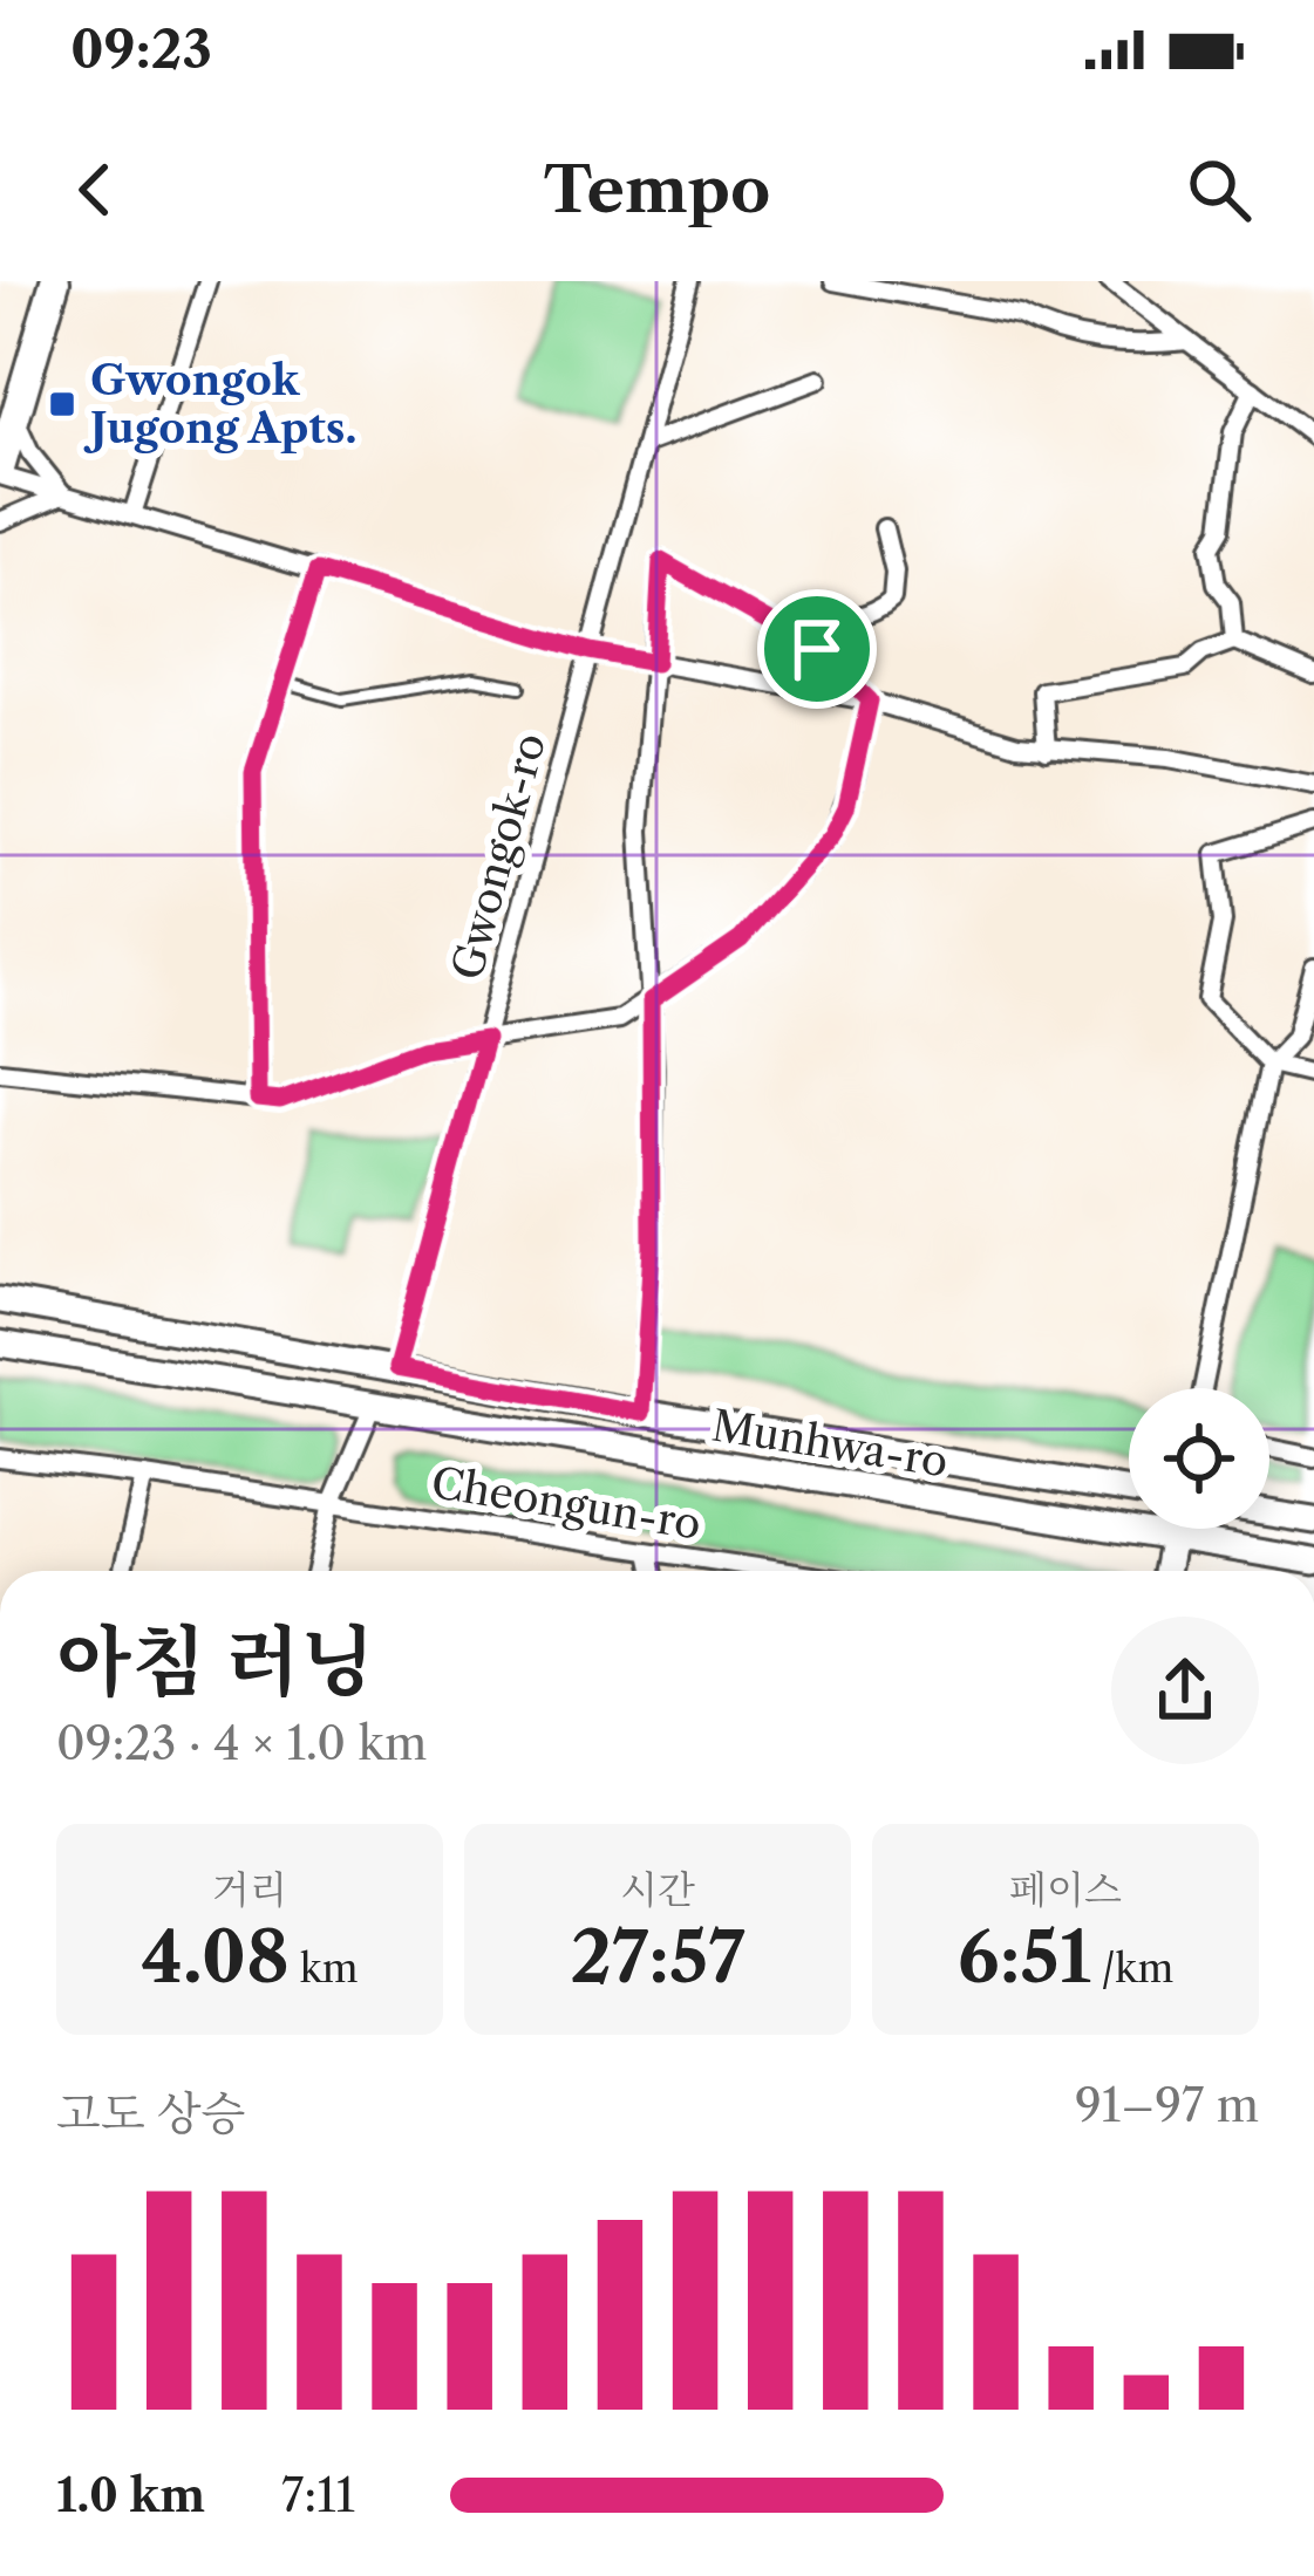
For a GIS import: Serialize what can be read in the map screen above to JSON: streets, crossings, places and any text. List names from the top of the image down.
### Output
{
  "streets": {
    "main road": ["Munhwa-ro"],
    "street": ["Gwongok-ro", "Cheongun-ro"]
  },
  "crossings": [
    ["Gwongok-ro", "Munhwa-ro"]
  ],
  "places": {
    "transit": ["Gwongok Jugong Apts."]
  },
  "page": {
    "status": "09:23",
    "header": "Tempo",
    "heading": ["아침 러닝", "09:23 · 4 × 1.0 km"],
    "stats": [
      ["거리", "4.08 km"],
      ["시간", "27:57"],
      ["페이스", "6:51 /km"]
    ],
    "chart": ["고도 상승", "91–97 m"],
    "list": [
      {
        "name": "1.0 km",
        "note": "7:11"
      }
    ]
  }
}
